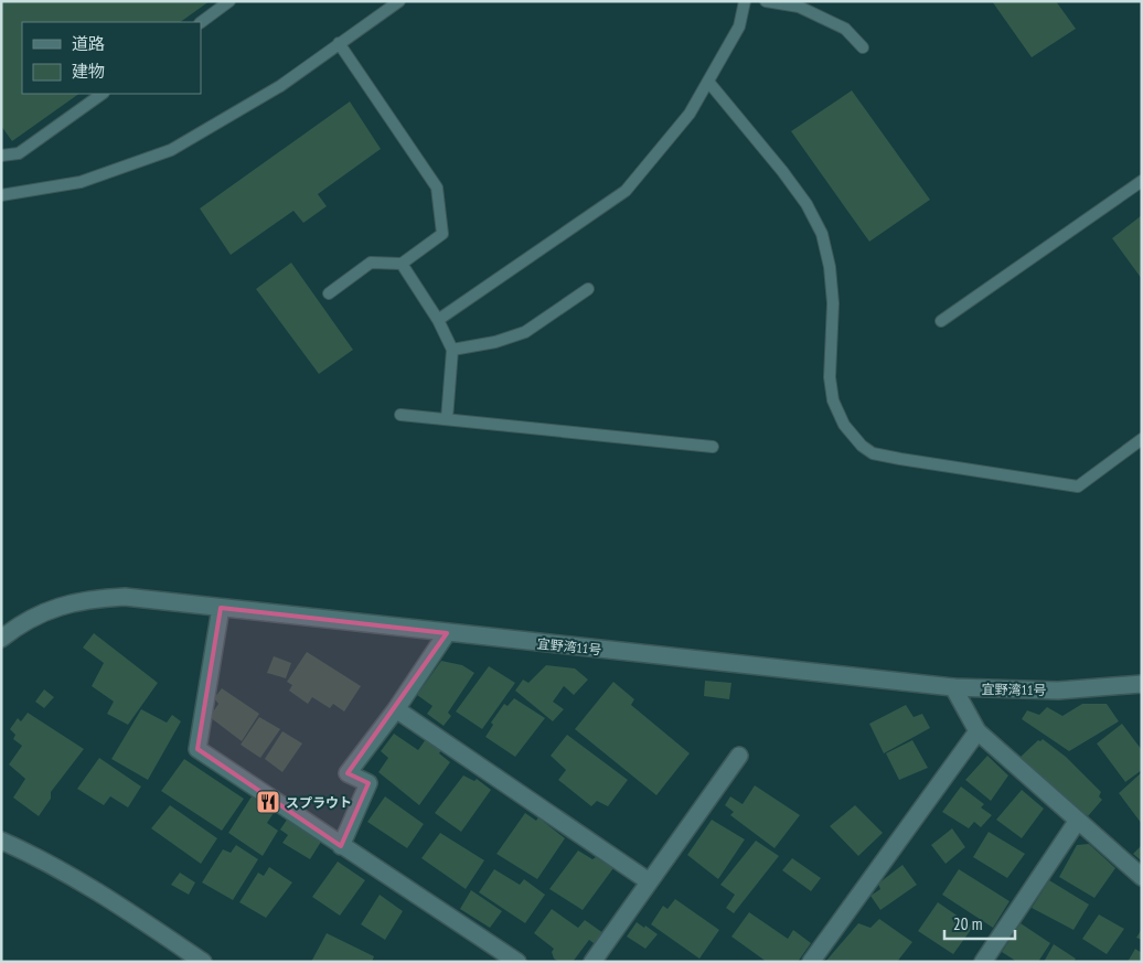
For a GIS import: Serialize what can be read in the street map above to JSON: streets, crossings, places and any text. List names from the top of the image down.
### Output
{
  "streets": {
    "street": ["宜野湾11号"]
  },
  "places": {
    "restaurant": ["スプラウト"]
  },
  "legend": ["道路", "建物"],
  "scale_bar": "20 m"
}
